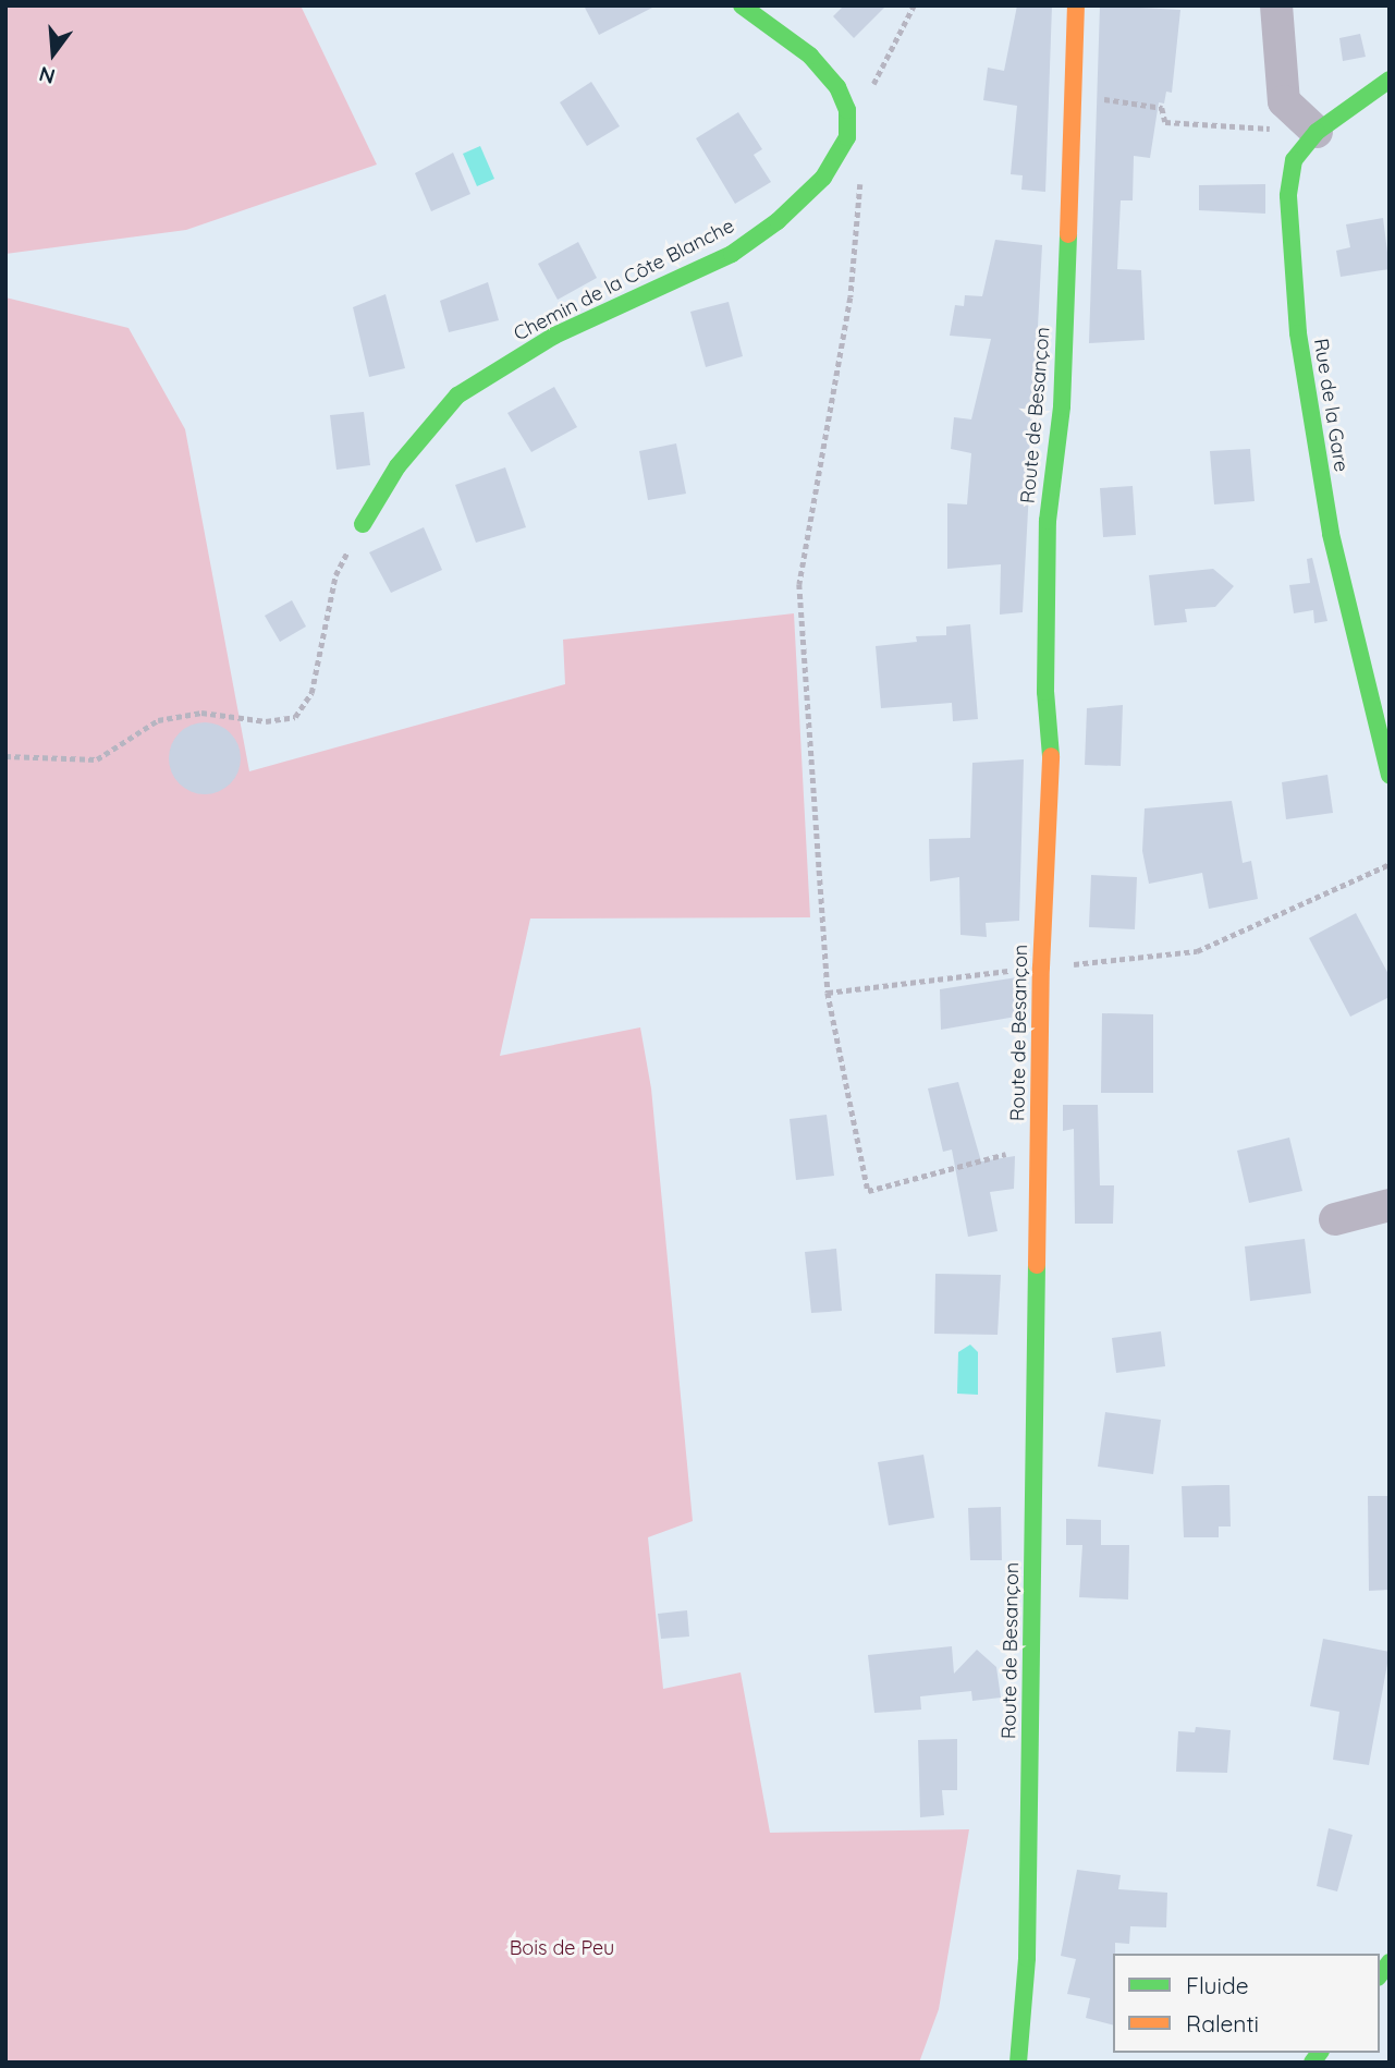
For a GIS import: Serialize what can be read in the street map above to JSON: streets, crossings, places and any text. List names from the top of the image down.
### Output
{
  "streets": {
    "street": ["Chemin de la Côte Blanche", "Rue de la Gare", "Route de Besançon"]
  },
  "parks": ["Bois de Peu"],
  "legend": ["Fluide", "Ralenti"],
  "north": "bottom"
}
